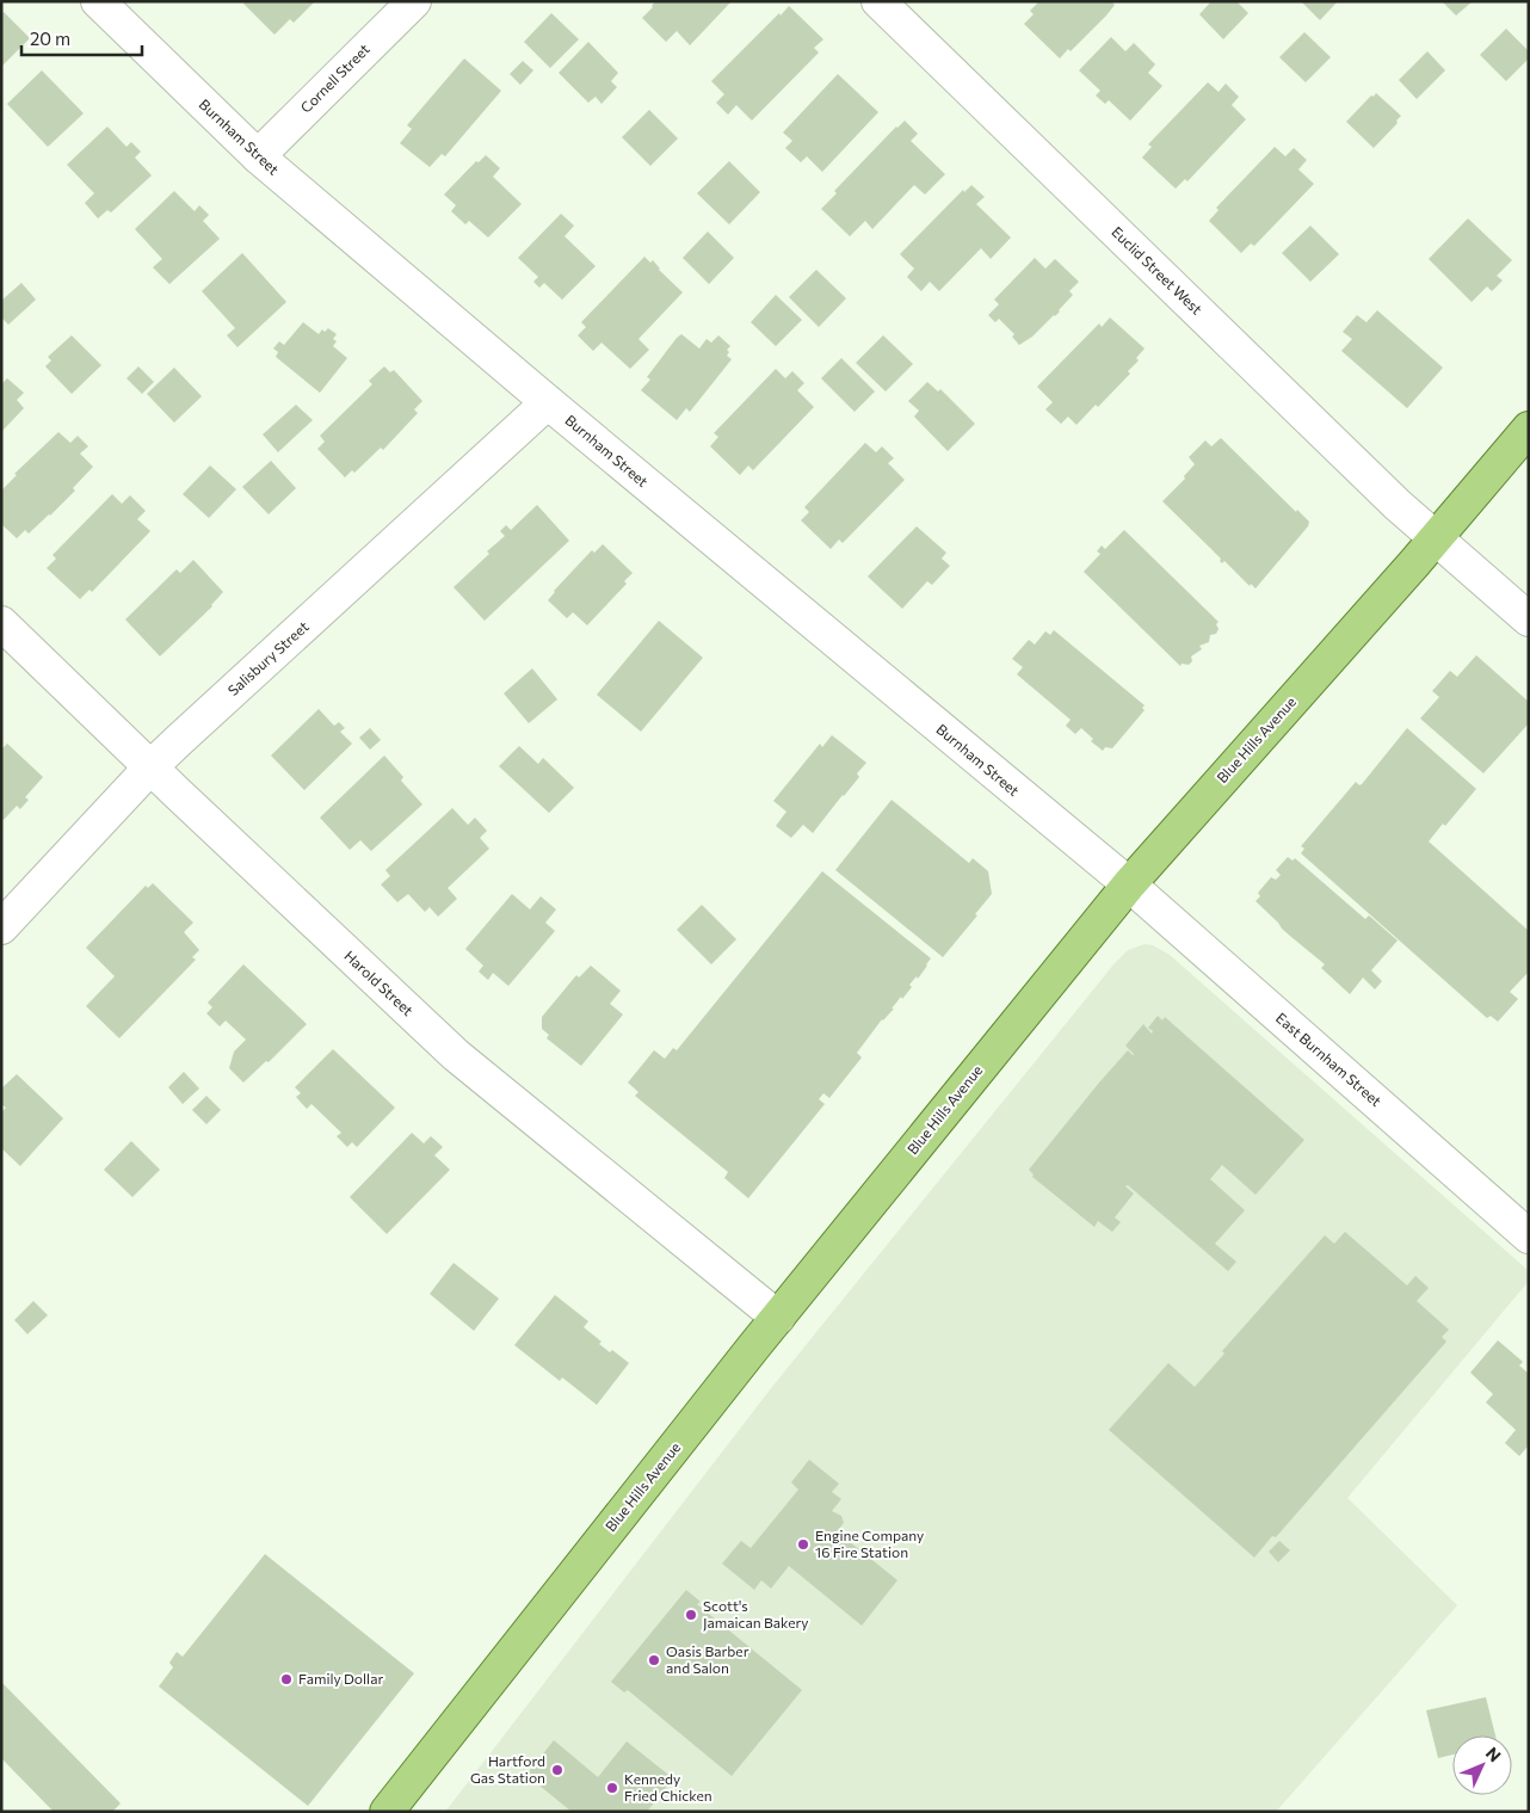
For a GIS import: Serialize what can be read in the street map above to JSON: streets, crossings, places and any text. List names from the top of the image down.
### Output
{
  "streets": {
    "main road": ["Blue Hills Avenue"],
    "street": [
      "Cornell Street",
      "Burnham Street",
      "Euclid Street West",
      "Salisbury Street",
      "Harold Street",
      "East Burnham Street"
    ]
  },
  "crossings": [
    ["Cornell Street", "Burnham Street"],
    ["Burnham Street", "Salisbury Street"],
    ["Burnham Street", "Blue Hills Avenue"],
    ["Burnham Street", "East Burnham Street"],
    ["Euclid Street West", "Blue Hills Avenue"],
    ["Salisbury Street", "Harold Street"],
    ["Blue Hills Avenue", "Harold Street"],
    ["Blue Hills Avenue", "East Burnham Street"]
  ],
  "places": [
    "Engine Company 16 Fire Station",
    "Scott's Jamaican Bakery",
    "Oasis Barber and Salon",
    "Family Dollar",
    "Hartford Gas Station",
    "Kennedy Fried Chicken"
  ],
  "scale_bar": "20 m",
  "north": "top right"
}
